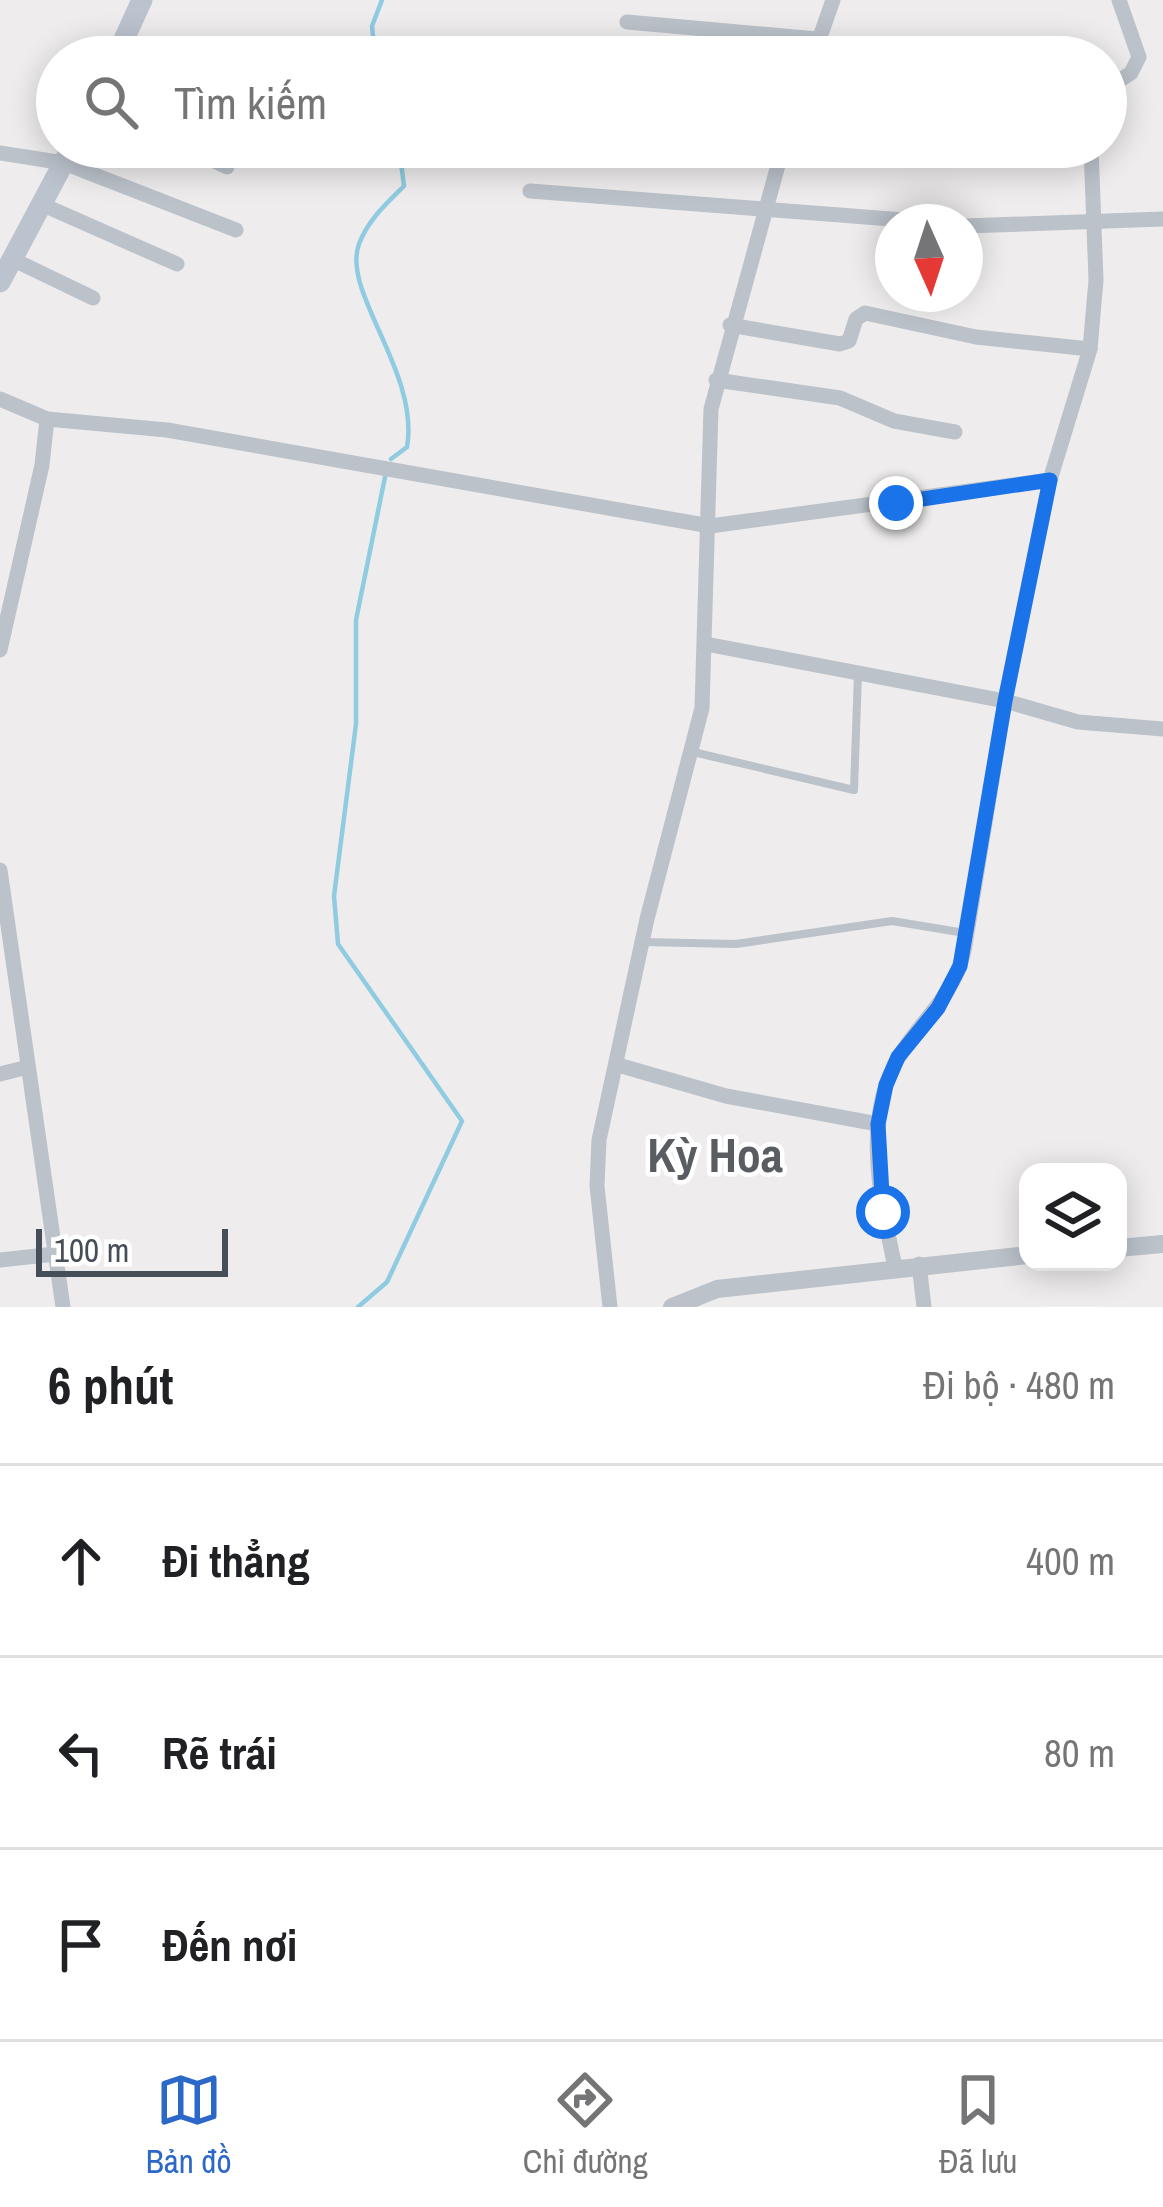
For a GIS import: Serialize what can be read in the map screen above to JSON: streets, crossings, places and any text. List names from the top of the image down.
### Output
{
  "districts": ["Kỳ Hoa"],
  "scale_bar": "100 m",
  "north": "bottom",
  "page": {
    "search": "Tìm kiếm",
    "scale": "100 m",
    "heading": ["6 phút", "Đi bộ · 480 m"],
    "list": [
      ["Đi thẳng", "400 m"],
      ["Rẽ trái", "80 m"],
      "Đến nơi"
    ],
    "nav": ["Bản đồ", "Chỉ đường", "Đã lưu"]
  }
}
